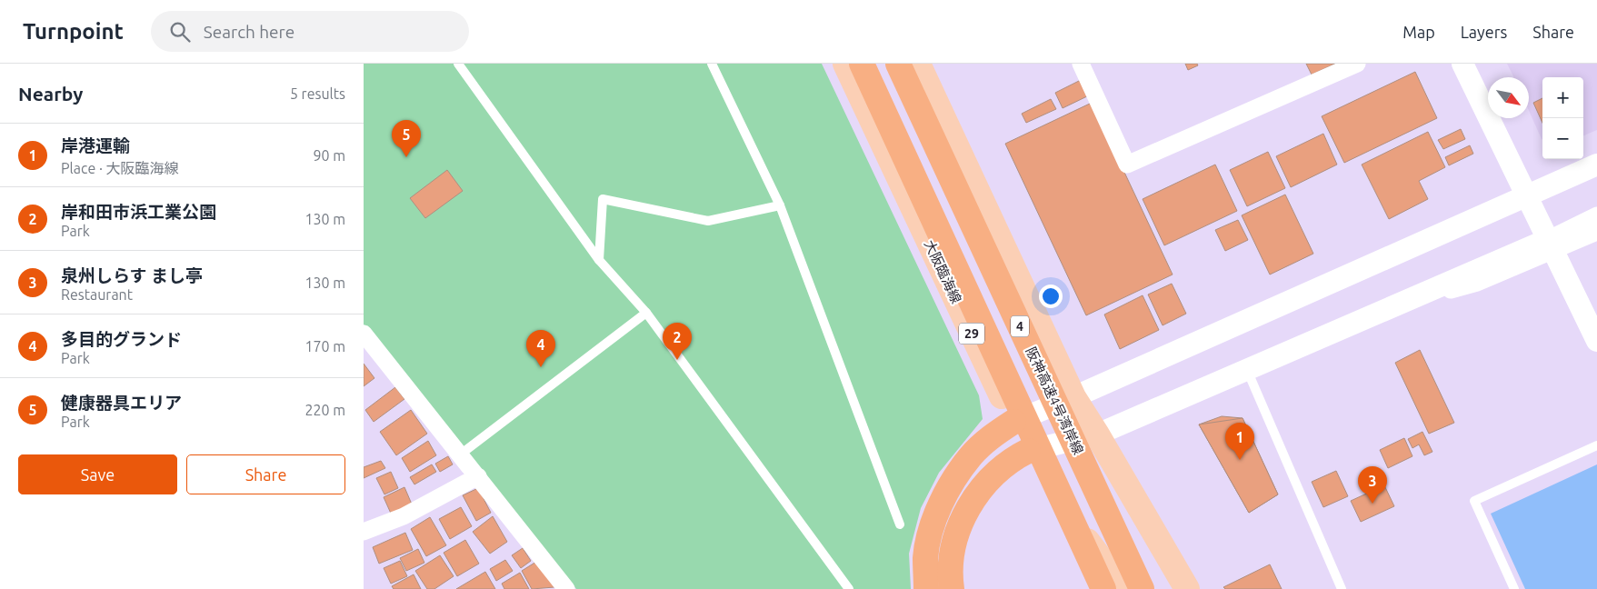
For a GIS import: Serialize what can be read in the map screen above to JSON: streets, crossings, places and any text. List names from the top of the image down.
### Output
{
  "streets": {
    "highway": ["4", "阪神高速4号湾岸線"],
    "main road": ["大阪臨海線", "29"]
  },
  "north": "bottom right",
  "page": {
    "header": "Turnpoint",
    "search": "Search here",
    "nav": ["Map", "Layers", "Share"],
    "heading": ["Nearby", "5 results"],
    "map_buttons": ["+", "−"],
    "pins": [
      "5",
      "2",
      "4",
      "1",
      "3"
    ],
    "list": [
      {
        "mark": "1",
        "name": "岸港運輸",
        "note": "Place · 大阪臨海線",
        "value": "90 m"
      },
      {
        "mark": "2",
        "name": "岸和田市浜工業公園",
        "note": "Park",
        "value": "130 m"
      },
      {
        "mark": "3",
        "name": "泉州しらす まし亭",
        "note": "Restaurant",
        "value": "130 m"
      },
      {
        "mark": "4",
        "name": "多目的グランド",
        "note": "Park",
        "value": "170 m"
      },
      {
        "mark": "5",
        "name": "健康器具エリア",
        "note": "Park",
        "value": "220 m"
      }
    ],
    "buttons": ["Save", "Share"]
  }
}
